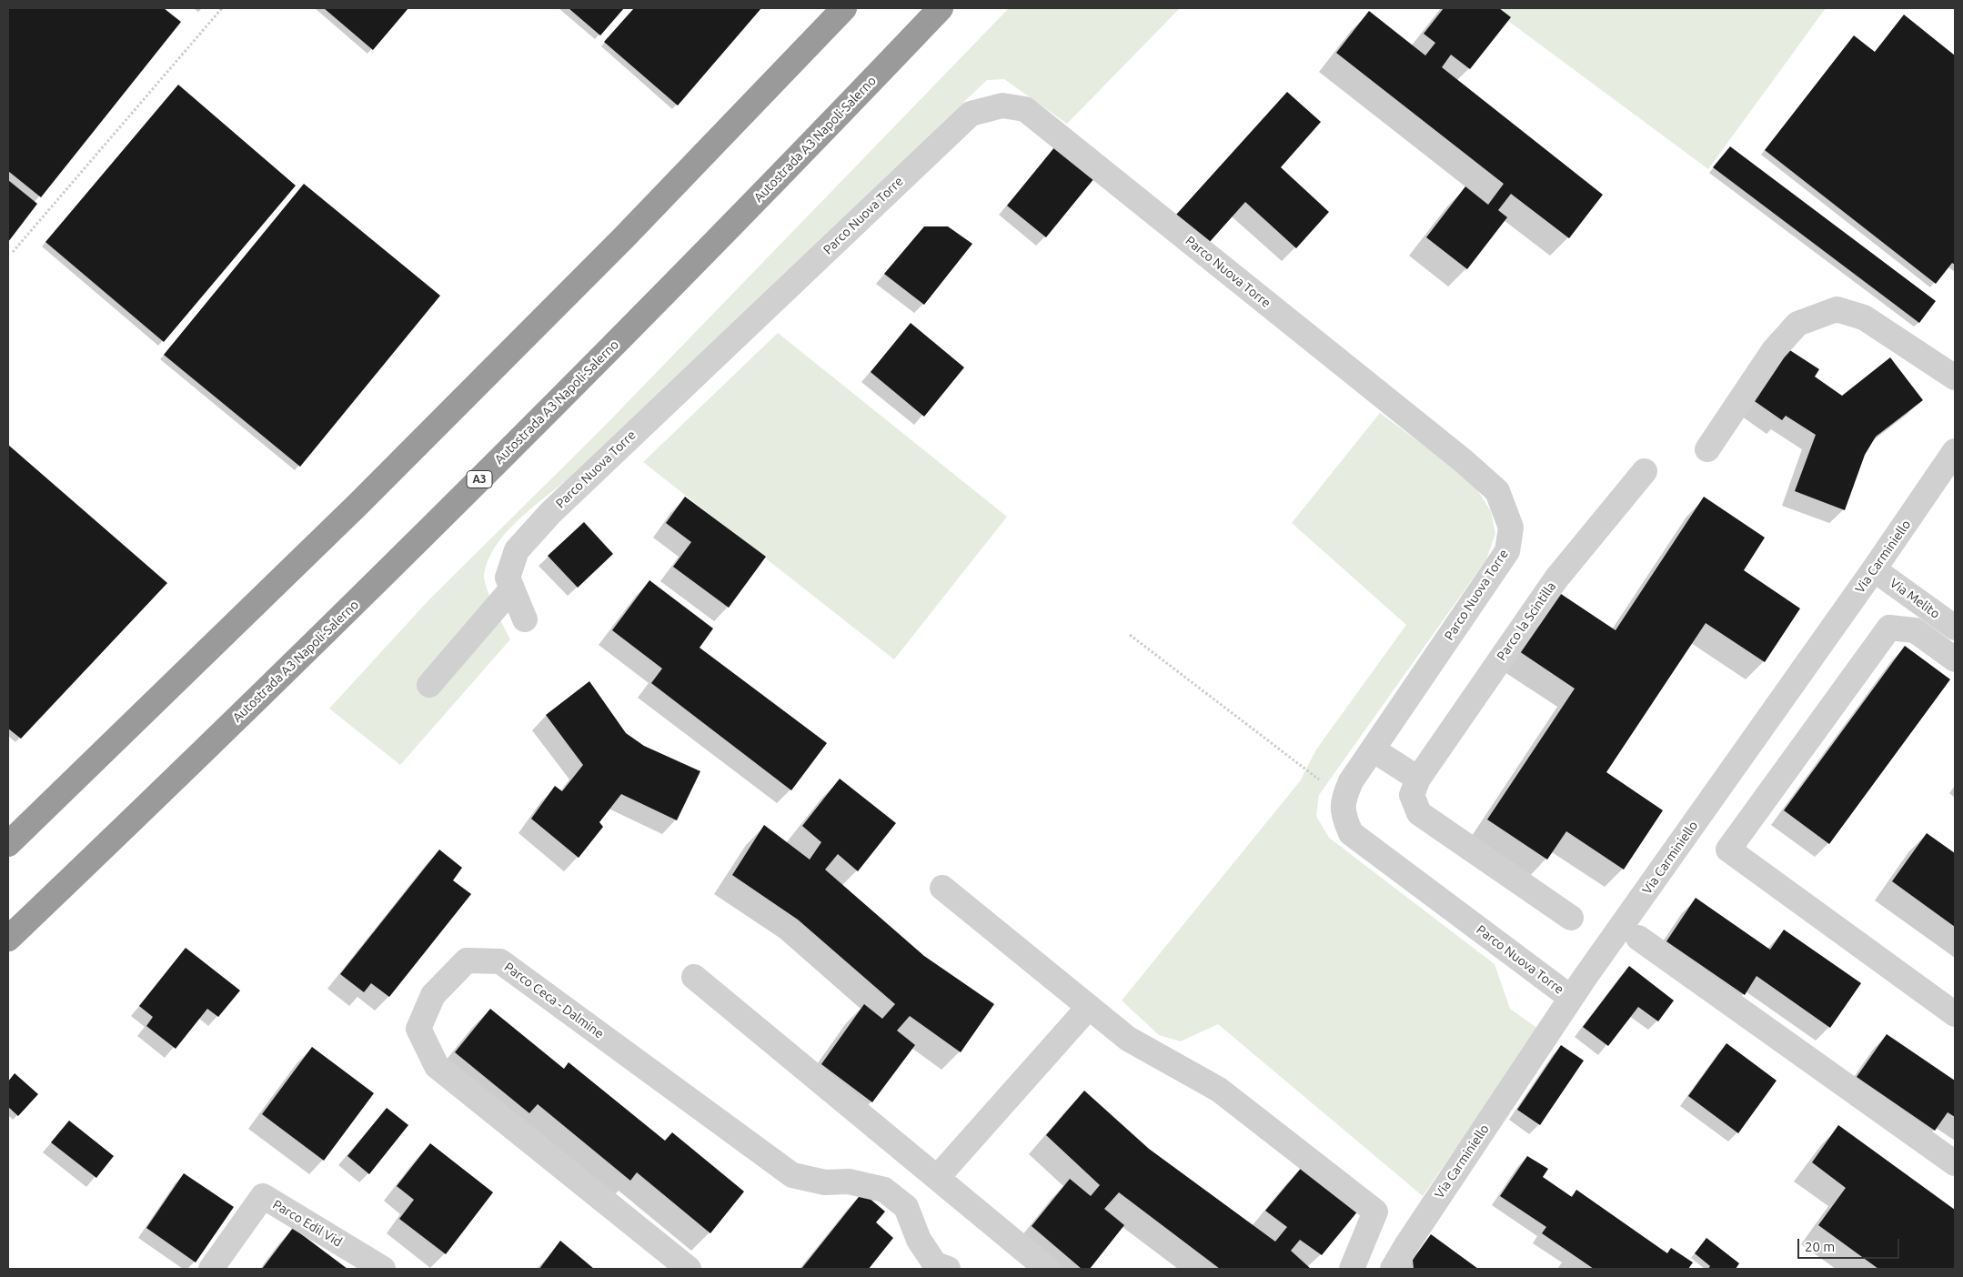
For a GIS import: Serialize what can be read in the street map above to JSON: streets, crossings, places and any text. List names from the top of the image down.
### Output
{
  "streets": {
    "highway": ["Autostrada A3 Napoli-Salerno", "A3"],
    "street": [
      "Parco Nuova Torre",
      "Via Carminiello",
      "Via Melito",
      "Parco la Scintilla",
      "Parco Ceca - Dalmine",
      "Parco Edil Vid"
    ]
  },
  "crossings": [
    ["Parco Nuova Torre", "Via Carminiello"],
    ["Via Carminiello", "Via Melito"]
  ],
  "scale_bar": "20 m"
}
